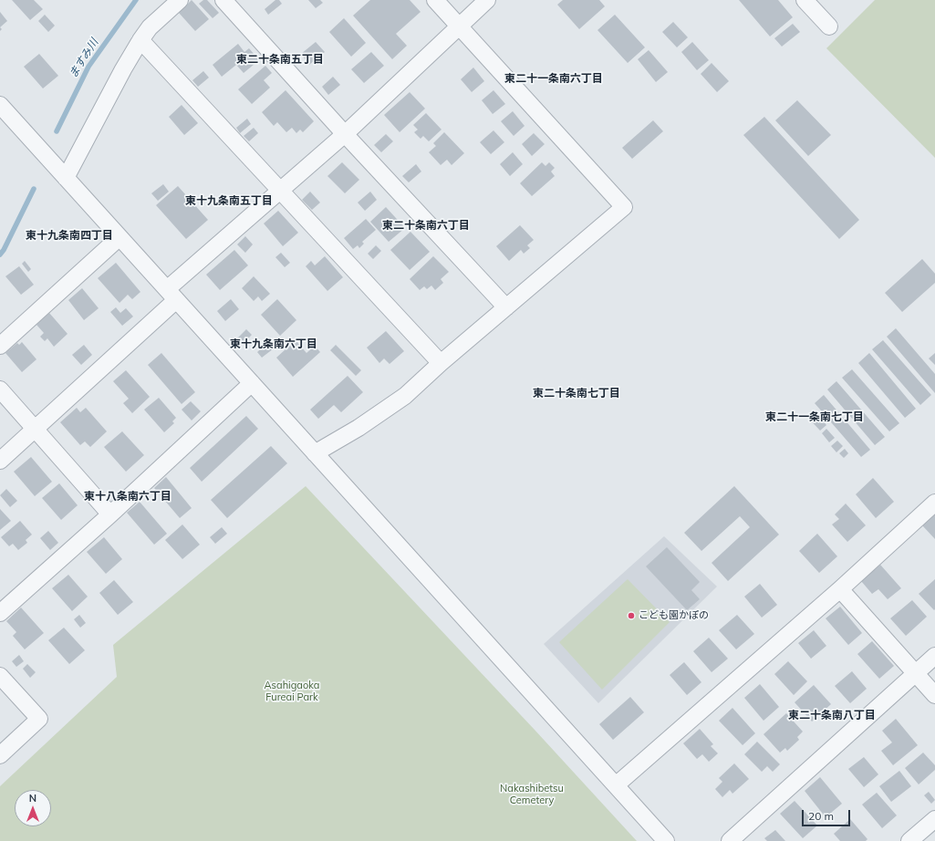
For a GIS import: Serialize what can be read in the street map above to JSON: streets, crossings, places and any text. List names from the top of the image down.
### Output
{
  "districts": [
    "東二十条南五丁目",
    "東二十一条南六丁目",
    "東十九条南五丁目",
    "東二十条南六丁目",
    "東十九条南四丁目",
    "東十九条南六丁目",
    "東二十条南七丁目",
    "東二十一条南七丁目",
    "東十八条南六丁目",
    "東二十条南八丁目"
  ],
  "water": ["ますみ川"],
  "parks": ["Asahigaoka Fureai Park", "Nakashibetsu Cemetery"],
  "places": ["こども園かぽの"],
  "scale_bar": "20 m",
  "north": "top"
}
